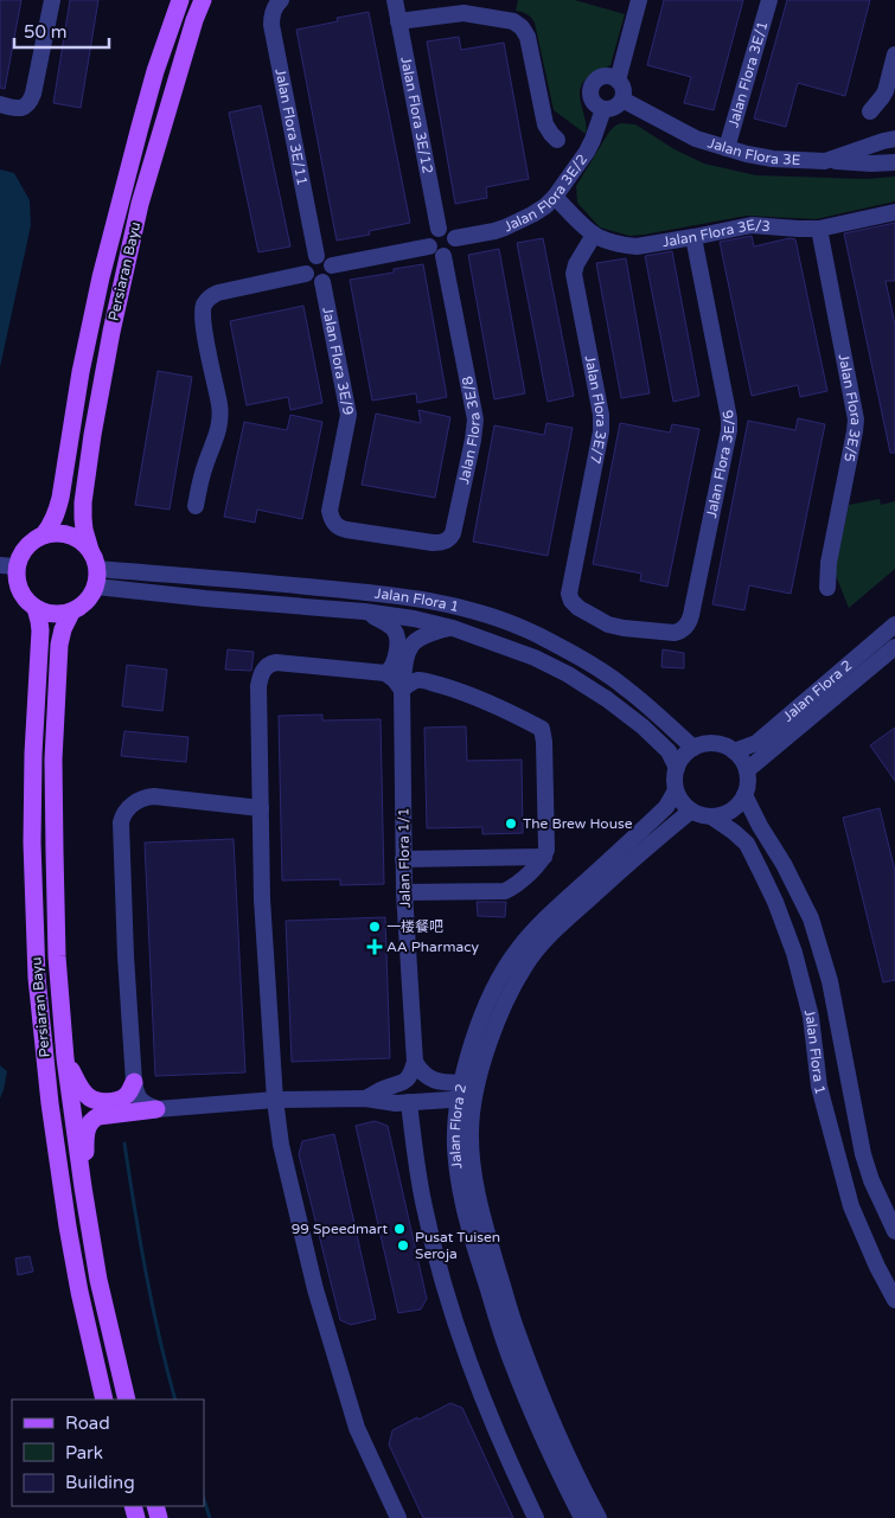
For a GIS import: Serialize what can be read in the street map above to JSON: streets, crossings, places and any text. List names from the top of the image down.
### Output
{
  "streets": {
    "main road": ["Persiaran Bayu"],
    "street": [
      "Jalan Flora 3E/1",
      "Jalan Flora 3E/12",
      "Jalan Flora 3E/11",
      "Jalan Flora 3E",
      "Jalan Flora 3E/2",
      "Jalan Flora 3E/3",
      "Jalan Flora 3E/9",
      "Jalan Flora 3E/5",
      "Jalan Flora 3E/7",
      "Jalan Flora 3E/8",
      "Jalan Flora 3E/6",
      "Jalan Flora 1",
      "Jalan Flora 2",
      "Jalan Flora 1/1"
    ]
  },
  "crossings": [
    ["Jalan Flora 3E/1", "Jalan Flora 3E"],
    ["Jalan Flora 3E/12", "Jalan Flora 3E/2"],
    ["Jalan Flora 3E/12", "Jalan Flora 3E/8"],
    ["Jalan Flora 3E/11", "Jalan Flora 3E/9"],
    ["Jalan Flora 3E", "Jalan Flora 3E/2"],
    ["Jalan Flora 3E/2", "Jalan Flora 3E/3"],
    ["Jalan Flora 3E/2", "Jalan Flora 3E/8"],
    ["Jalan Flora 3E/3", "Jalan Flora 3E/5"],
    ["Jalan Flora 3E/3", "Jalan Flora 3E/7"],
    ["Jalan Flora 3E/3", "Jalan Flora 3E/6"],
    ["Persiaran Bayu", "Jalan Flora 1"],
    ["Jalan Flora 3E/9", "Jalan Flora 3E/8"],
    ["Jalan Flora 3E/7", "Jalan Flora 3E/6"],
    ["Jalan Flora 1", "Jalan Flora 2"],
    ["Jalan Flora 1", "Jalan Flora 1/1"]
  ],
  "places": {
    "other": [
      "The Brew House",
      "一楼餐吧",
      "99 Speedmart",
      "Pusat Tuisen Seroja"
    ],
    "health": ["AA Pharmacy"]
  },
  "legend": ["Road", "Park", "Building"],
  "scale_bar": "50 m"
}
